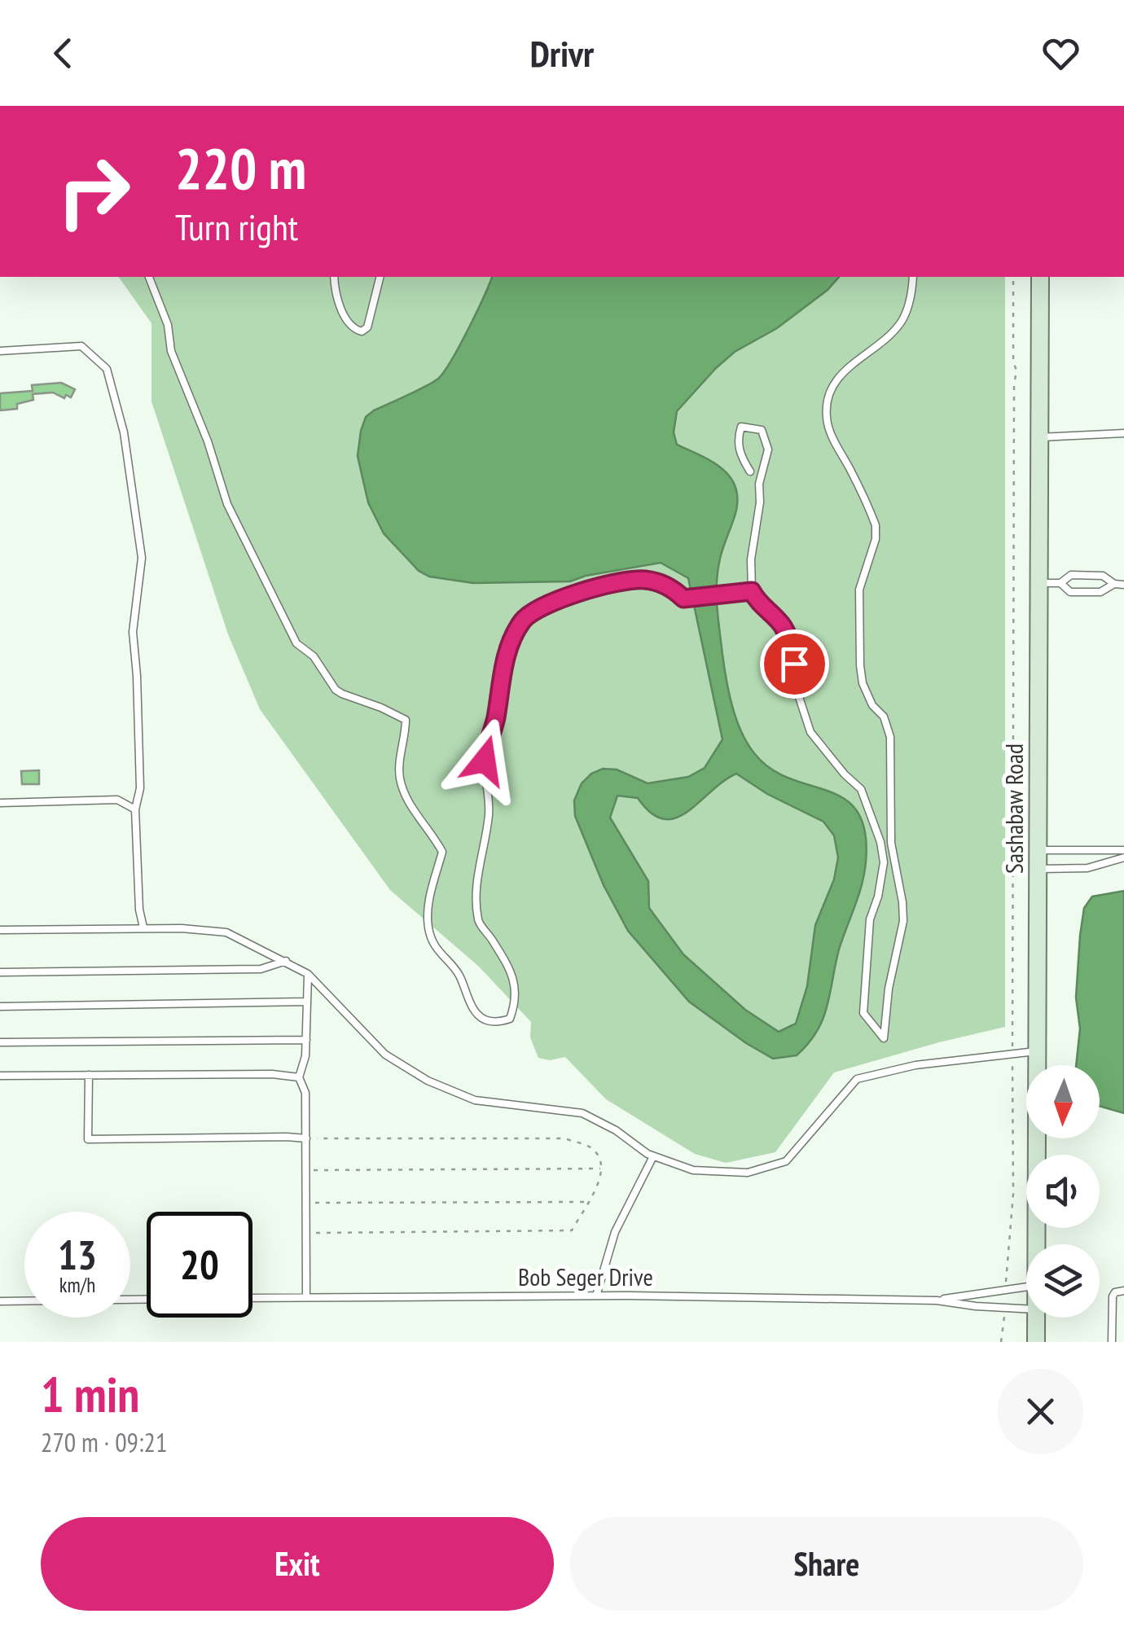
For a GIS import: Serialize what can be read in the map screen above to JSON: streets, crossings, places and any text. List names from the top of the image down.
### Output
{
  "streets": {
    "main road": ["Sashabaw Road"],
    "lane": ["Bob Seger Drive"]
  },
  "north": "bottom",
  "page": {
    "header": "Drivr",
    "turn": ["220 m", "Turn right"],
    "speed": "13 km/h",
    "limit": "20",
    "heading": ["1 min", "270 m · 09:21"],
    "buttons": ["Exit", "Share"]
  }
}
